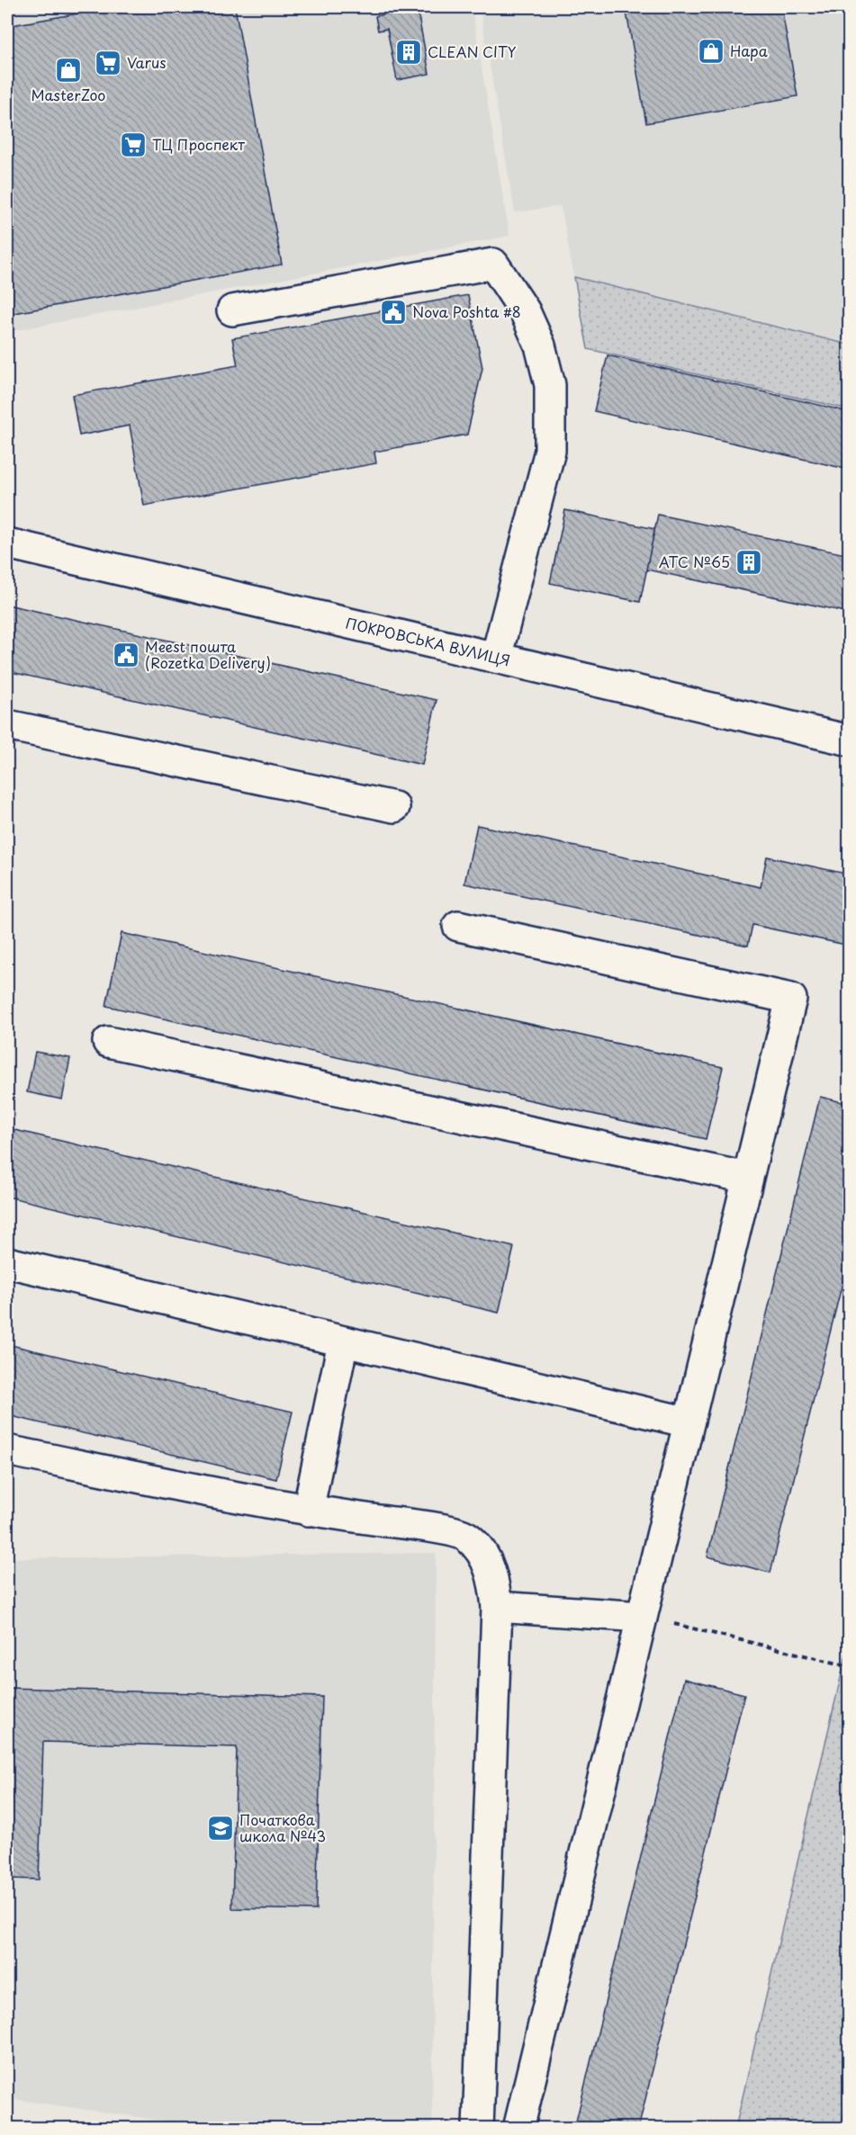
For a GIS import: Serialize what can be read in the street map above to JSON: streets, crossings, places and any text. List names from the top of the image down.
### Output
{
  "streets": {
    "street": ["ПОКРОВСЬКА ВУЛИЦЯ"]
  },
  "places": {
    "shop": ["Нара", "MasterZoo"],
    "building": ["CLEAN CITY", "АТС №65"],
    "supermarket": ["Varus", "ТЦ Проспект"],
    "public building": ["Nova Poshta #8", "Meest пошта (Rozetka Delivery)"],
    "school or university": ["Початкова школа №43"]
  }
}
